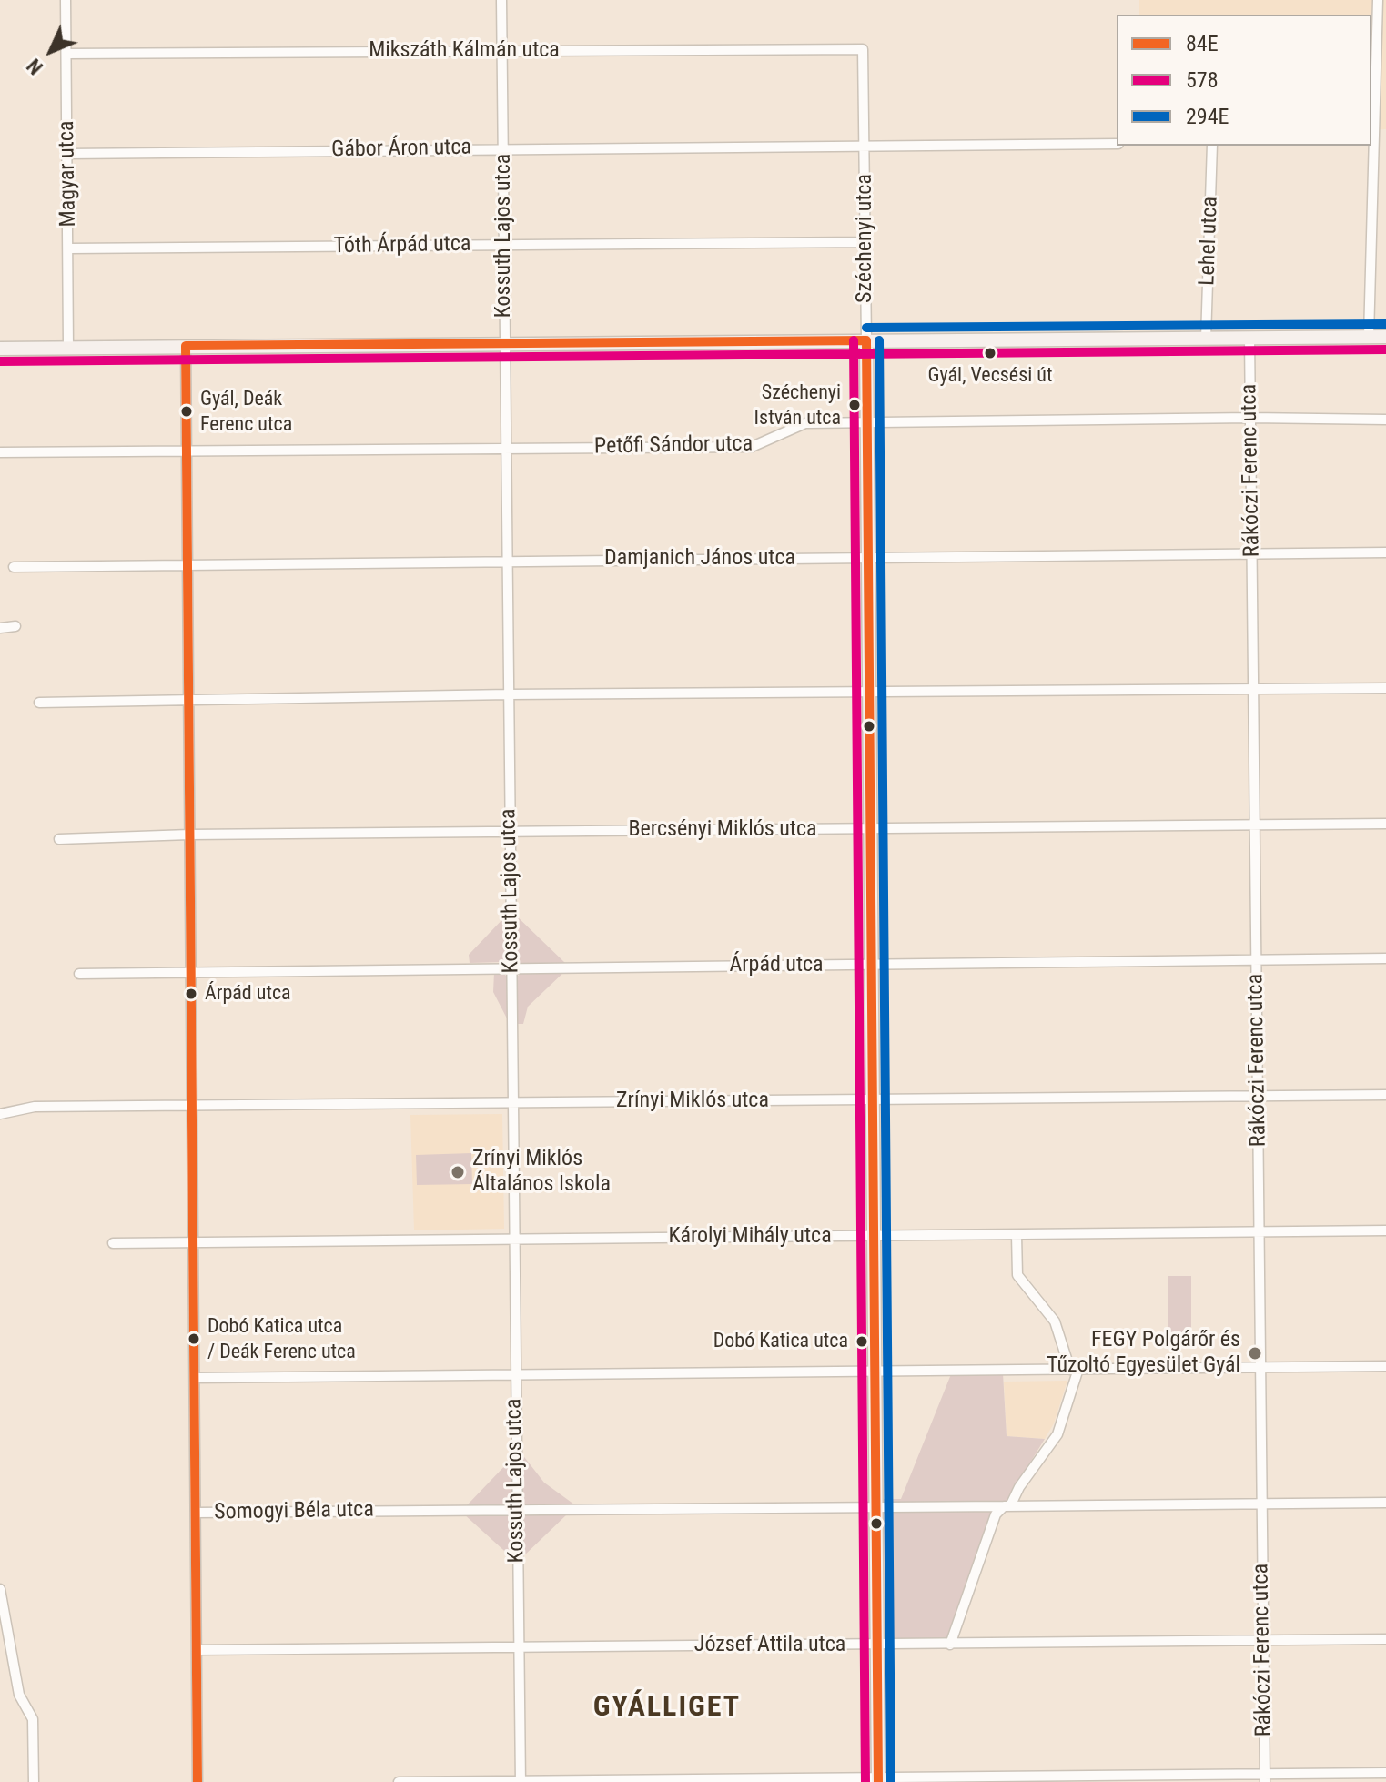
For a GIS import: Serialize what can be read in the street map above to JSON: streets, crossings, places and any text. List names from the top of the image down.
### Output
{
  "streets": {
    "street": [
      "Mikszáth Kálmán utca",
      "Gábor Áron utca",
      "Magyar utca",
      "Kossuth Lajos utca",
      "Széchenyi utca",
      "Lehel utca",
      "Tóth Árpád utca",
      "Petőfi Sándor utca",
      "Rákóczi Ferenc utca",
      "Damjanich János utca",
      "Bercsényi Miklós utca",
      "Árpád utca",
      "Zrínyi Miklós utca",
      "Károlyi Mihály utca",
      "Somogyi Béla utca",
      "József Attila utca"
    ]
  },
  "crossings": [
    ["Mikszáth Kálmán utca", "Magyar utca"],
    ["Mikszáth Kálmán utca", "Kossuth Lajos utca"],
    ["Mikszáth Kálmán utca", "Széchenyi utca"],
    ["Gábor Áron utca", "Magyar utca"],
    ["Gábor Áron utca", "Kossuth Lajos utca"],
    ["Gábor Áron utca", "Széchenyi utca"],
    ["Magyar utca", "Tóth Árpád utca"],
    ["Kossuth Lajos utca", "Tóth Árpád utca"],
    ["Kossuth Lajos utca", "Petőfi Sándor utca"],
    ["Kossuth Lajos utca", "Damjanich János utca"],
    ["Kossuth Lajos utca", "Bercsényi Miklós utca"],
    ["Kossuth Lajos utca", "Árpád utca"],
    ["Kossuth Lajos utca", "Zrínyi Miklós utca"],
    ["Kossuth Lajos utca", "Károlyi Mihály utca"],
    ["Kossuth Lajos utca", "Somogyi Béla utca"],
    ["Kossuth Lajos utca", "József Attila utca"],
    ["Széchenyi utca", "Tóth Árpád utca"],
    ["Széchenyi utca", "Petőfi Sándor utca"],
    ["Széchenyi utca", "Damjanich János utca"],
    ["Széchenyi utca", "Bercsényi Miklós utca"],
    ["Széchenyi utca", "Árpád utca"],
    ["Széchenyi utca", "Zrínyi Miklós utca"],
    ["Széchenyi utca", "Károlyi Mihály utca"],
    ["Széchenyi utca", "Somogyi Béla utca"],
    ["Széchenyi utca", "József Attila utca"],
    ["Petőfi Sándor utca", "Rákóczi Ferenc utca"],
    ["Rákóczi Ferenc utca", "Damjanich János utca"],
    ["Rákóczi Ferenc utca", "Bercsényi Miklós utca"],
    ["Rákóczi Ferenc utca", "Árpád utca"],
    ["Rákóczi Ferenc utca", "Zrínyi Miklós utca"],
    ["Rákóczi Ferenc utca", "Károlyi Mihály utca"],
    ["Rákóczi Ferenc utca", "Somogyi Béla utca"],
    ["Rákóczi Ferenc utca", "József Attila utca"]
  ],
  "districts": ["GYÁLLIGET"],
  "places": [
    "Gyál, Vecsési út",
    "Széchenyi István utca",
    "Gyál, Deák Ferenc utca",
    "Árpád utca",
    "Zrínyi Miklós Általános Iskola",
    "Dobó Katica utca / Deák Ferenc utca",
    "Dobó Katica utca",
    "FEGY Polgárőr és Tűzoltó Egyesület Gyál"
  ],
  "lines": ["transit line 294E", "transit line 84E", "transit line 578"],
  "legend": ["84E", "578", "294E"],
  "north": "bottom left"
}
